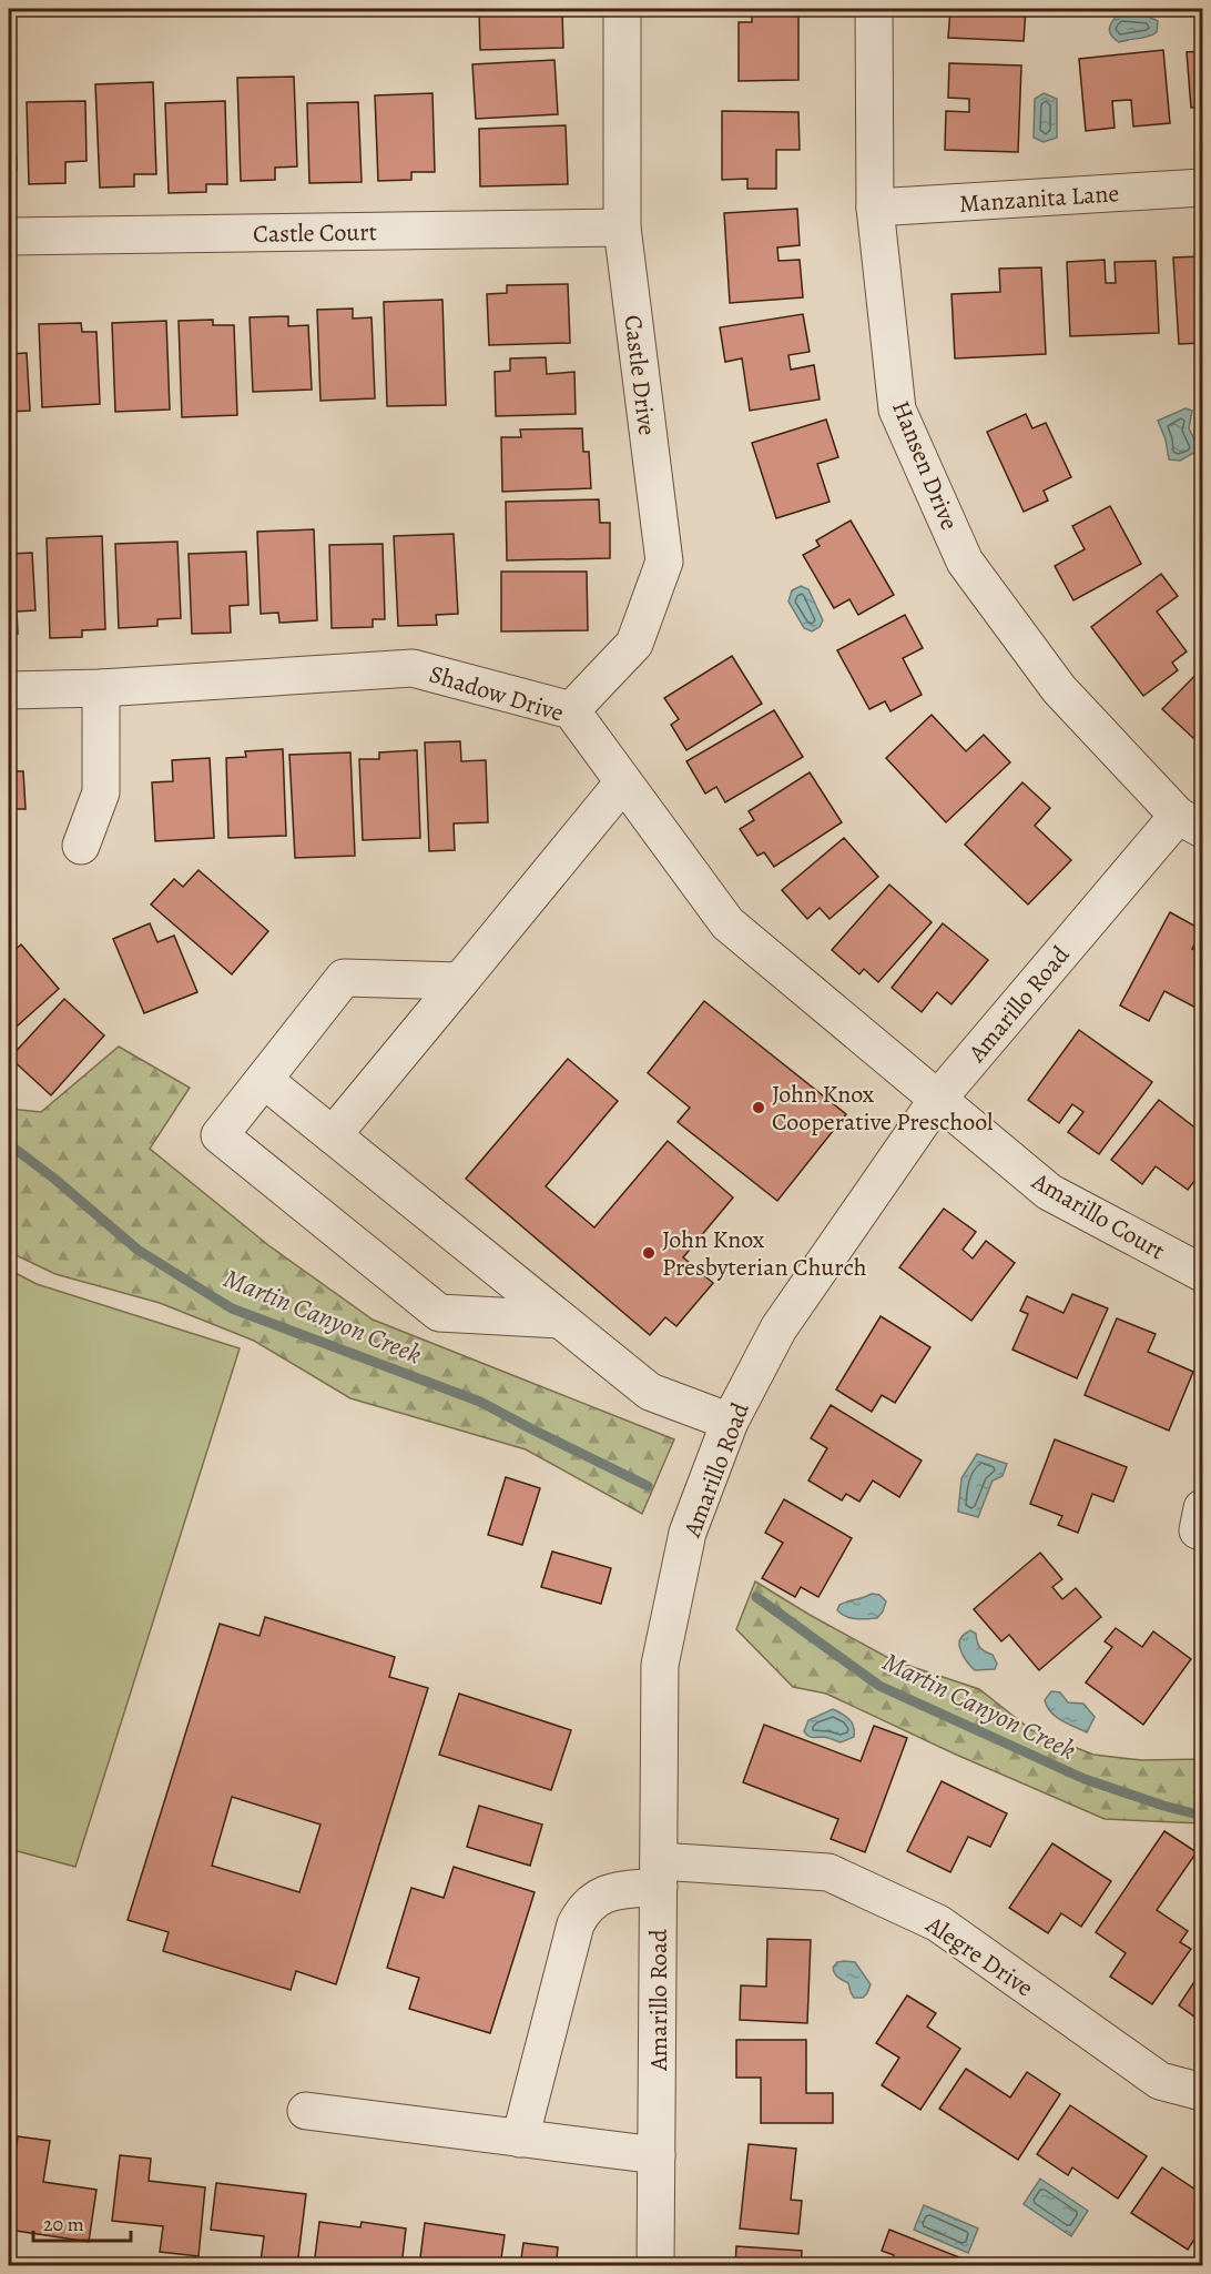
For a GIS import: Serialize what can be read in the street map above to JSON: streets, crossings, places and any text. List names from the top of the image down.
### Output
{
  "streets": {
    "street": [
      "Manzanita Lane",
      "Castle Court",
      "Castle Drive",
      "Hansen Drive",
      "Shadow Drive",
      "Amarillo Road",
      "Amarillo Court",
      "Alegre Drive"
    ]
  },
  "crossings": [
    ["Manzanita Lane", "Hansen Drive"],
    ["Castle Court", "Castle Drive"],
    ["Castle Drive", "Shadow Drive"],
    ["Hansen Drive", "Amarillo Road"],
    ["Shadow Drive", "Amarillo Road"],
    ["Shadow Drive", "Amarillo Court"],
    ["Amarillo Road", "Amarillo Court"],
    ["Amarillo Road", "Alegre Drive"]
  ],
  "water": ["Martin Canyon Creek"],
  "places": ["John Knox Cooperative Preschool", "John Knox Presbyterian Church"],
  "scale_bar": "20 m"
}
